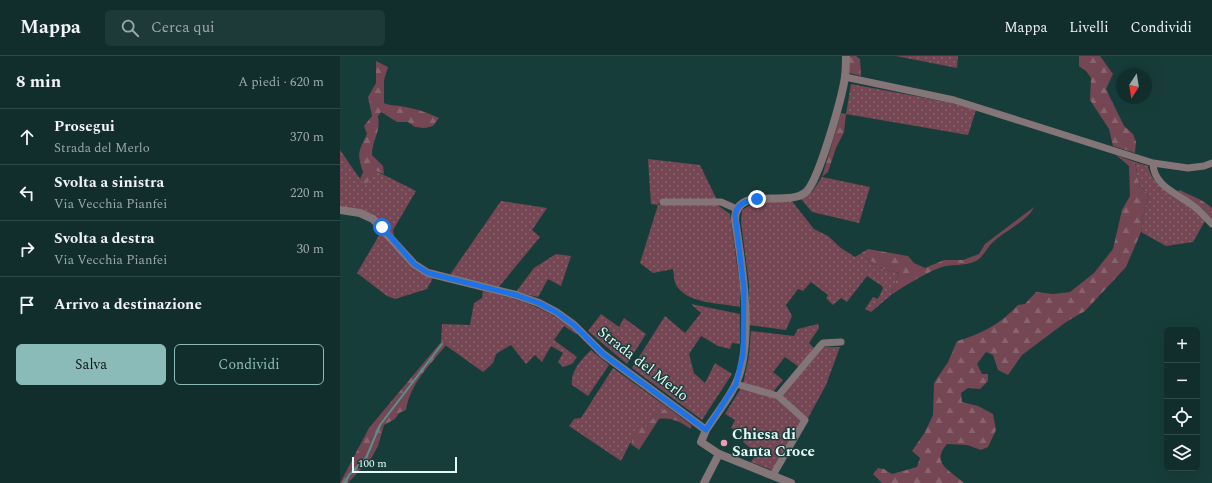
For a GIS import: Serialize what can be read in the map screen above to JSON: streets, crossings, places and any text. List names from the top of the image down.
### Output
{
  "streets": {
    "street": ["Strada del Merlo"]
  },
  "places": ["Chiesa di Santa Croce"],
  "scale_bar": "100 m",
  "north": "bottom",
  "page": {
    "header": "Mappa",
    "search": "Cerca qui",
    "nav": ["Mappa", "Livelli", "Condividi"],
    "heading": ["8 min", "A piedi · 620 m"],
    "list": [
      ["Prosegui", "Strada del Merlo", "370 m"],
      ["Svolta a sinistra", "Via Vecchia Pianfei", "220 m"],
      ["Svolta a destra", "Via Vecchia Pianfei", "30 m"],
      "Arrivo a destinazione"
    ],
    "map_buttons": ["+", "−"],
    "buttons": ["Salva", "Condividi"],
    "scale": "100 m"
  }
}
